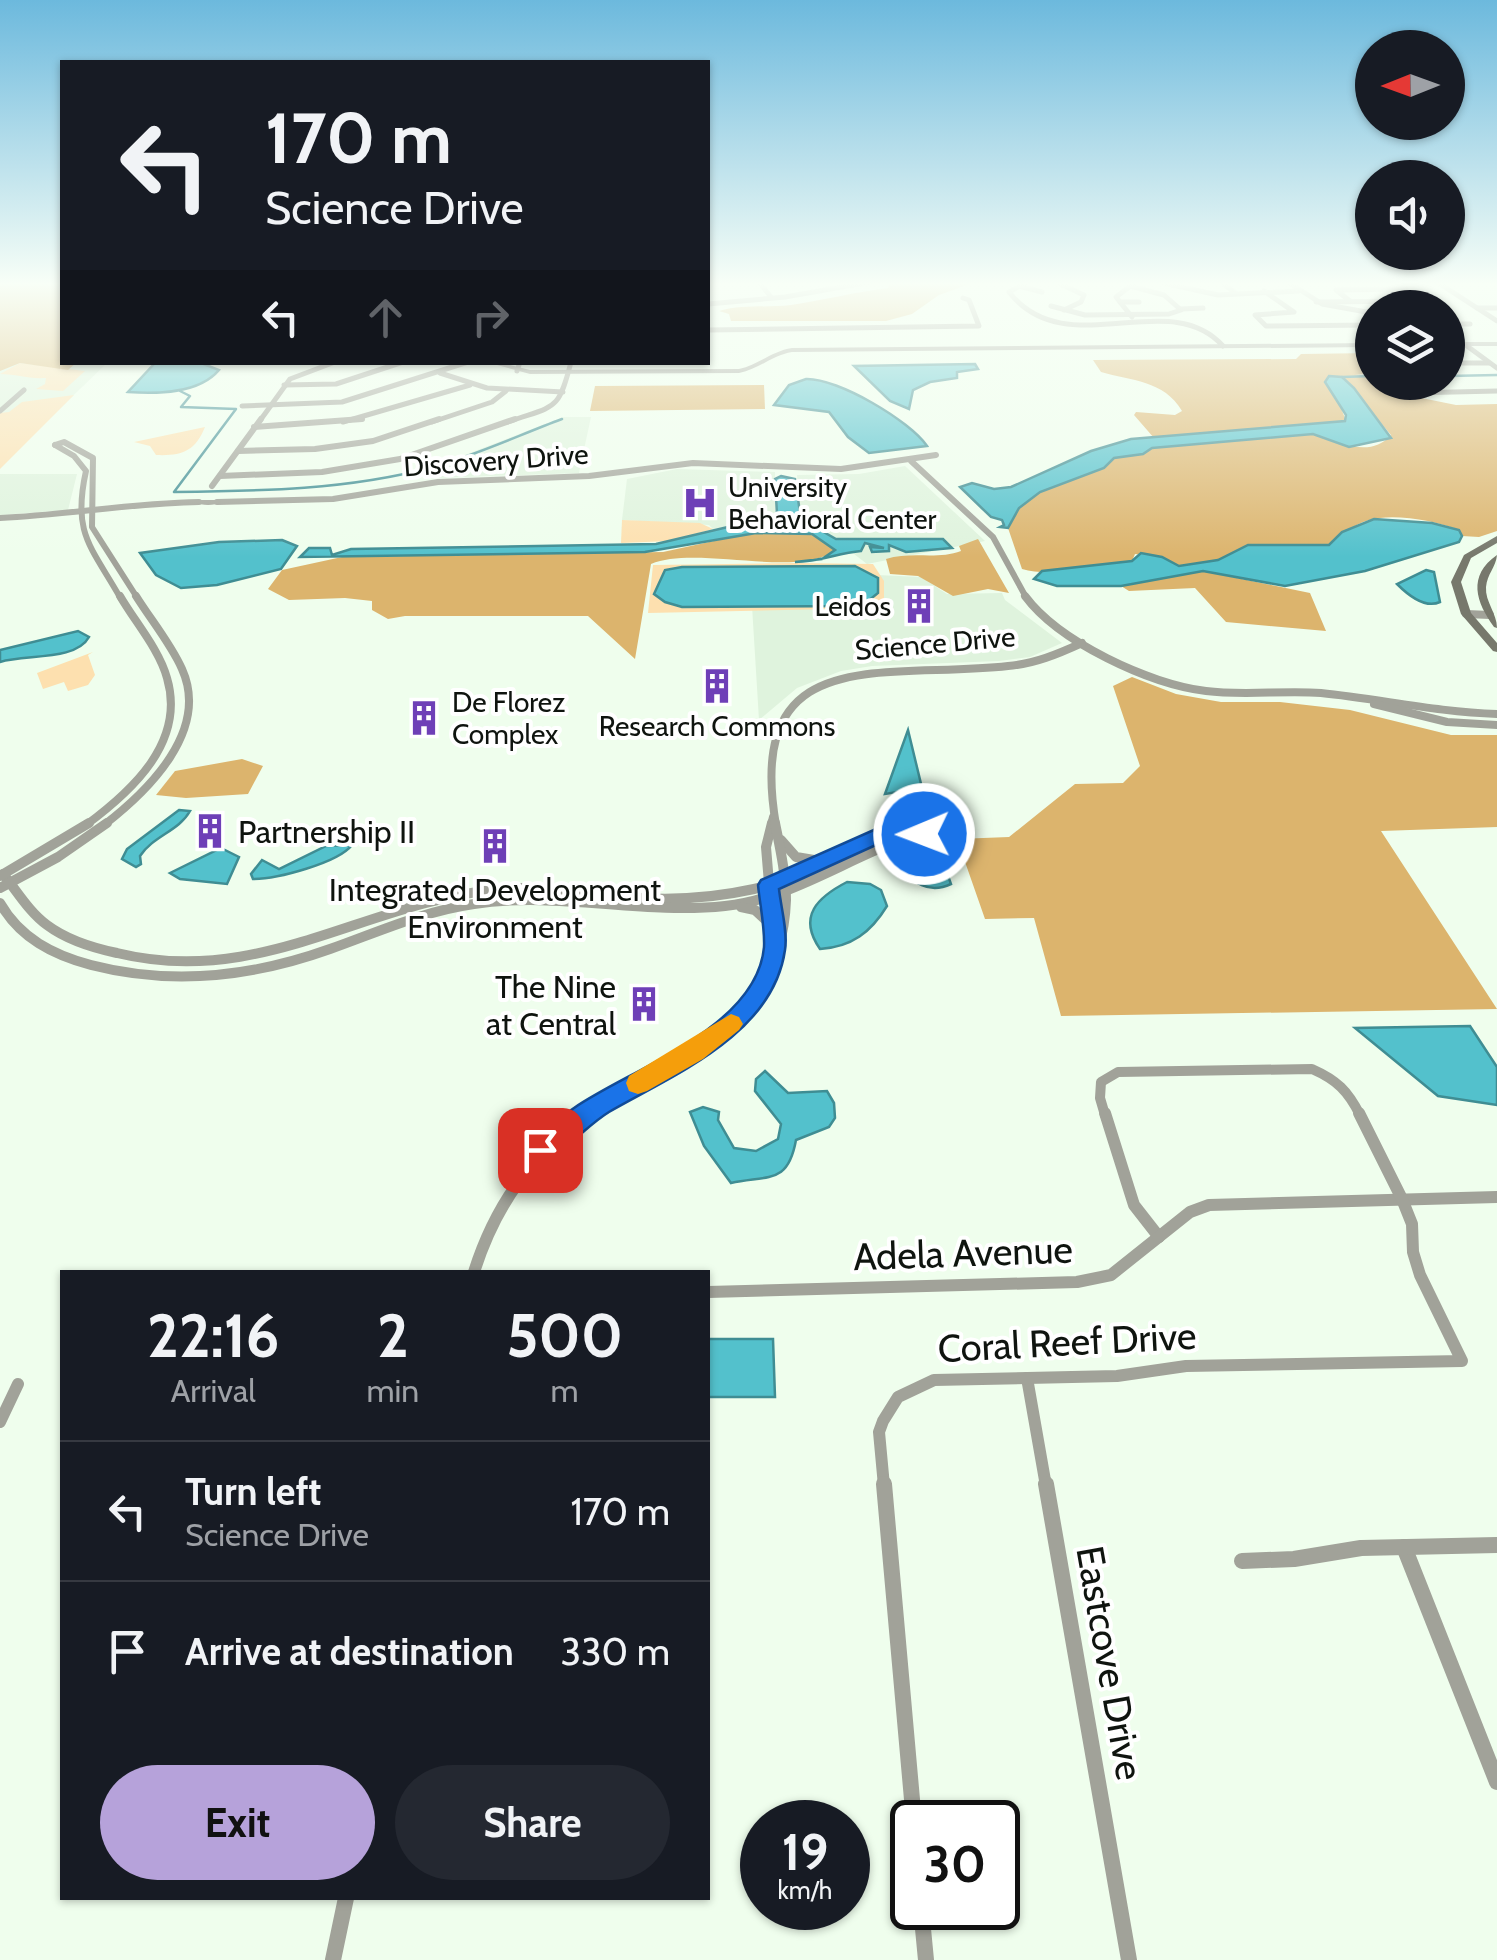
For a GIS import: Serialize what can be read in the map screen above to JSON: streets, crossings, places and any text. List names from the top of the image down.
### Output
{
  "streets": {
    "street": [
      "Discovery Drive",
      "Science Drive",
      "Adela Avenue",
      "Coral Reef Drive",
      "Eastcove Drive"
    ]
  },
  "crossings": [
    ["Adela Avenue", "Coral Reef Drive"],
    ["Coral Reef Drive", "Eastcove Drive"]
  ],
  "places": {
    "hospital": ["University Behavioral Center"],
    "building": [
      "Leidos",
      "Research Commons",
      "De Florez Complex",
      "Partnership II",
      "Integrated Development Environment",
      "The Nine at Central"
    ]
  },
  "north": "left",
  "page": {
    "turn": ["170 m", "Science Drive"],
    "eta": [
      "22:16",
      "Arrival",
      "2",
      "min",
      "500",
      "m"
    ],
    "list": [
      {
        "name": "Turn left",
        "note": "Science Drive",
        "value": "170 m"
      },
      {
        "name": "Arrive at destination",
        "value": "330 m"
      }
    ],
    "buttons": ["Exit", "Share"],
    "speed": "19 km/h",
    "limit": "30"
  }
}
